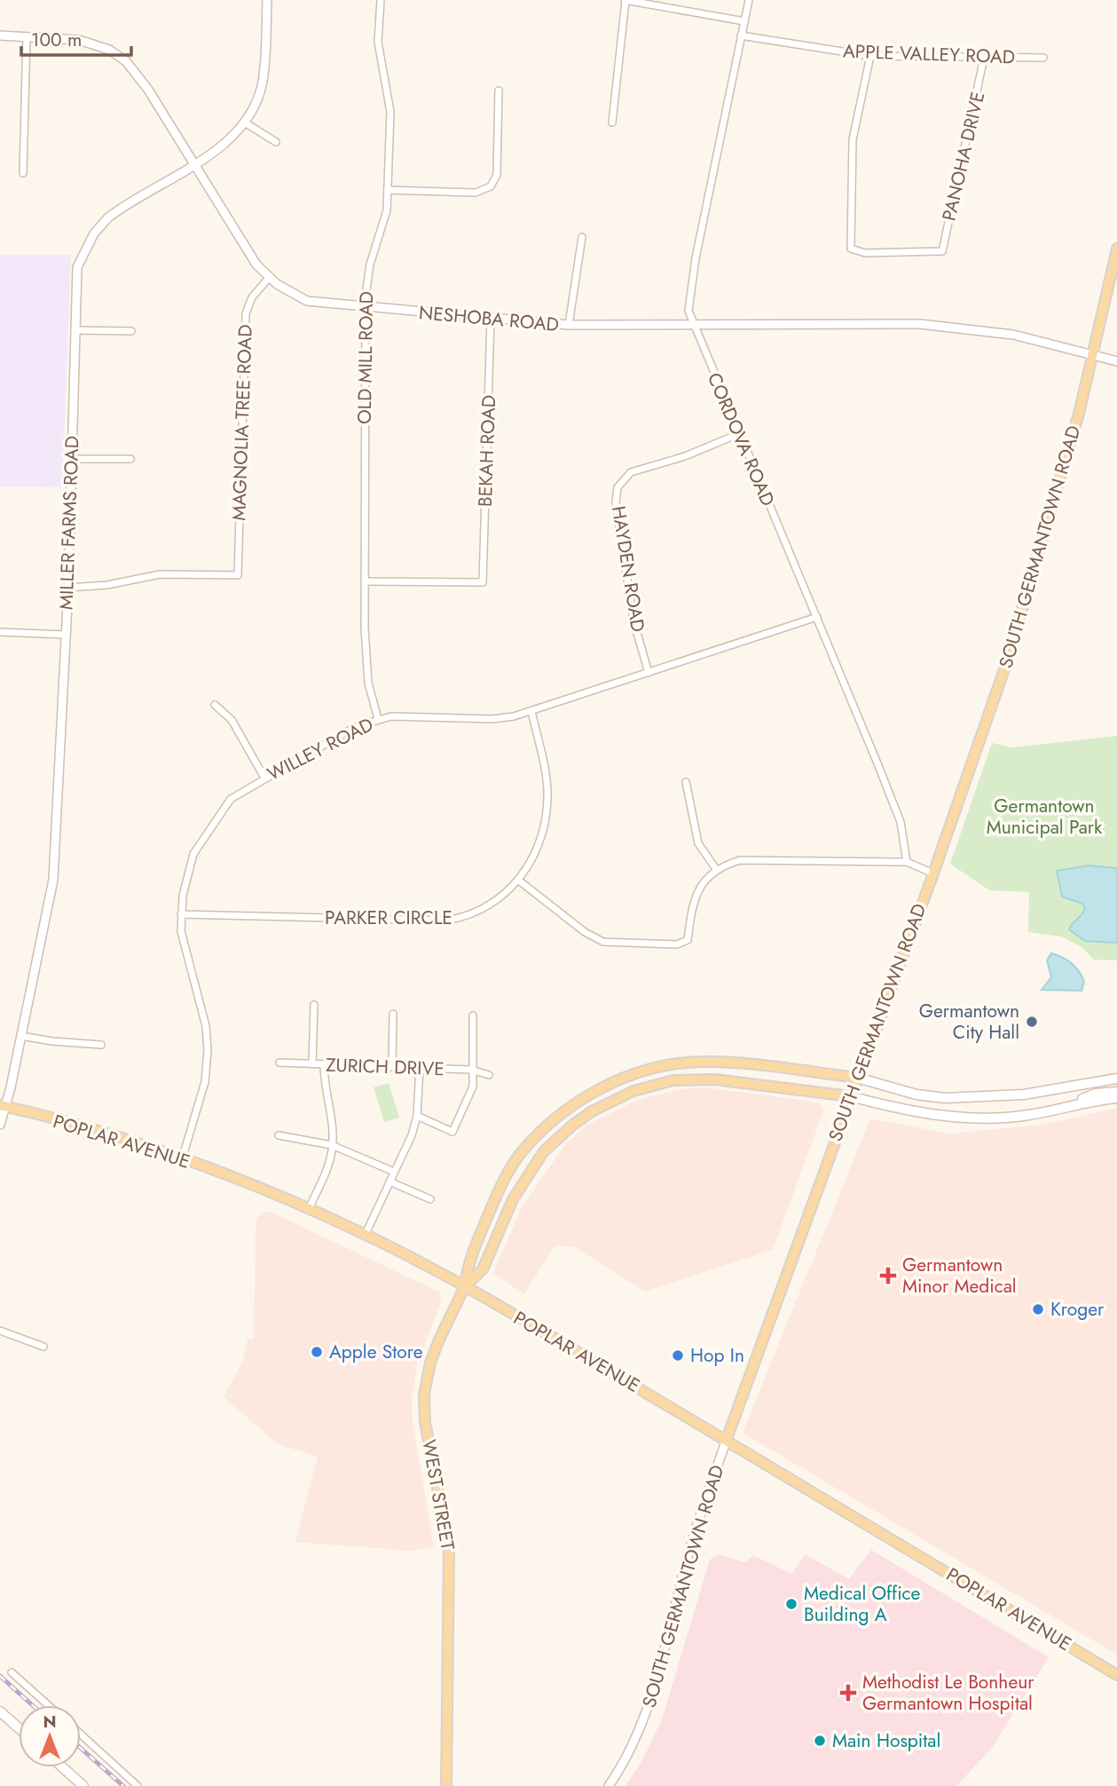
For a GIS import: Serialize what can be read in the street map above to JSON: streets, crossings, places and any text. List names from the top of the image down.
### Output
{
  "streets": {
    "main road": ["SOUTH GERMANTOWN ROAD", "POPLAR AVENUE", "WEST STREET"],
    "street": [
      "APPLE VALLEY ROAD",
      "PANOHA DRIVE",
      "NESHOBA ROAD",
      "OLD MILL ROAD",
      "MAGNOLIA TREE ROAD",
      "CORDOVA ROAD",
      "BEKAH ROAD",
      "MILLER FARMS ROAD",
      "HAYDEN ROAD",
      "WILLEY ROAD",
      "PARKER CIRCLE",
      "ZURICH DRIVE"
    ]
  },
  "crossings": [
    ["APPLE VALLEY ROAD", "PANOHA DRIVE"],
    ["APPLE VALLEY ROAD", "CORDOVA ROAD"],
    ["NESHOBA ROAD", "OLD MILL ROAD"],
    ["NESHOBA ROAD", "MAGNOLIA TREE ROAD"],
    ["NESHOBA ROAD", "CORDOVA ROAD"],
    ["NESHOBA ROAD", "BEKAH ROAD"],
    ["NESHOBA ROAD", "MILLER FARMS ROAD"],
    ["NESHOBA ROAD", "SOUTH GERMANTOWN ROAD"],
    ["OLD MILL ROAD", "BEKAH ROAD"],
    ["OLD MILL ROAD", "WILLEY ROAD"],
    ["MAGNOLIA TREE ROAD", "MILLER FARMS ROAD"],
    ["CORDOVA ROAD", "HAYDEN ROAD"],
    ["CORDOVA ROAD", "WILLEY ROAD"],
    ["MILLER FARMS ROAD", "POPLAR AVENUE"],
    ["SOUTH GERMANTOWN ROAD", "POPLAR AVENUE"],
    ["HAYDEN ROAD", "WILLEY ROAD"],
    ["WILLEY ROAD", "PARKER CIRCLE"],
    ["WILLEY ROAD", "POPLAR AVENUE"],
    ["POPLAR AVENUE", "WEST STREET"]
  ],
  "parks": ["Germantown Municipal Park"],
  "places": {
    "other": [
      "Germantown City Hall",
      "Kroger",
      "Apple Store",
      "Hop In",
      "Medical Office Building A",
      "Main Hospital"
    ],
    "health": ["Germantown Minor Medical", "Methodist Le Bonheur Germantown Hospital"]
  },
  "scale_bar": "100 m",
  "north": "top"
}
